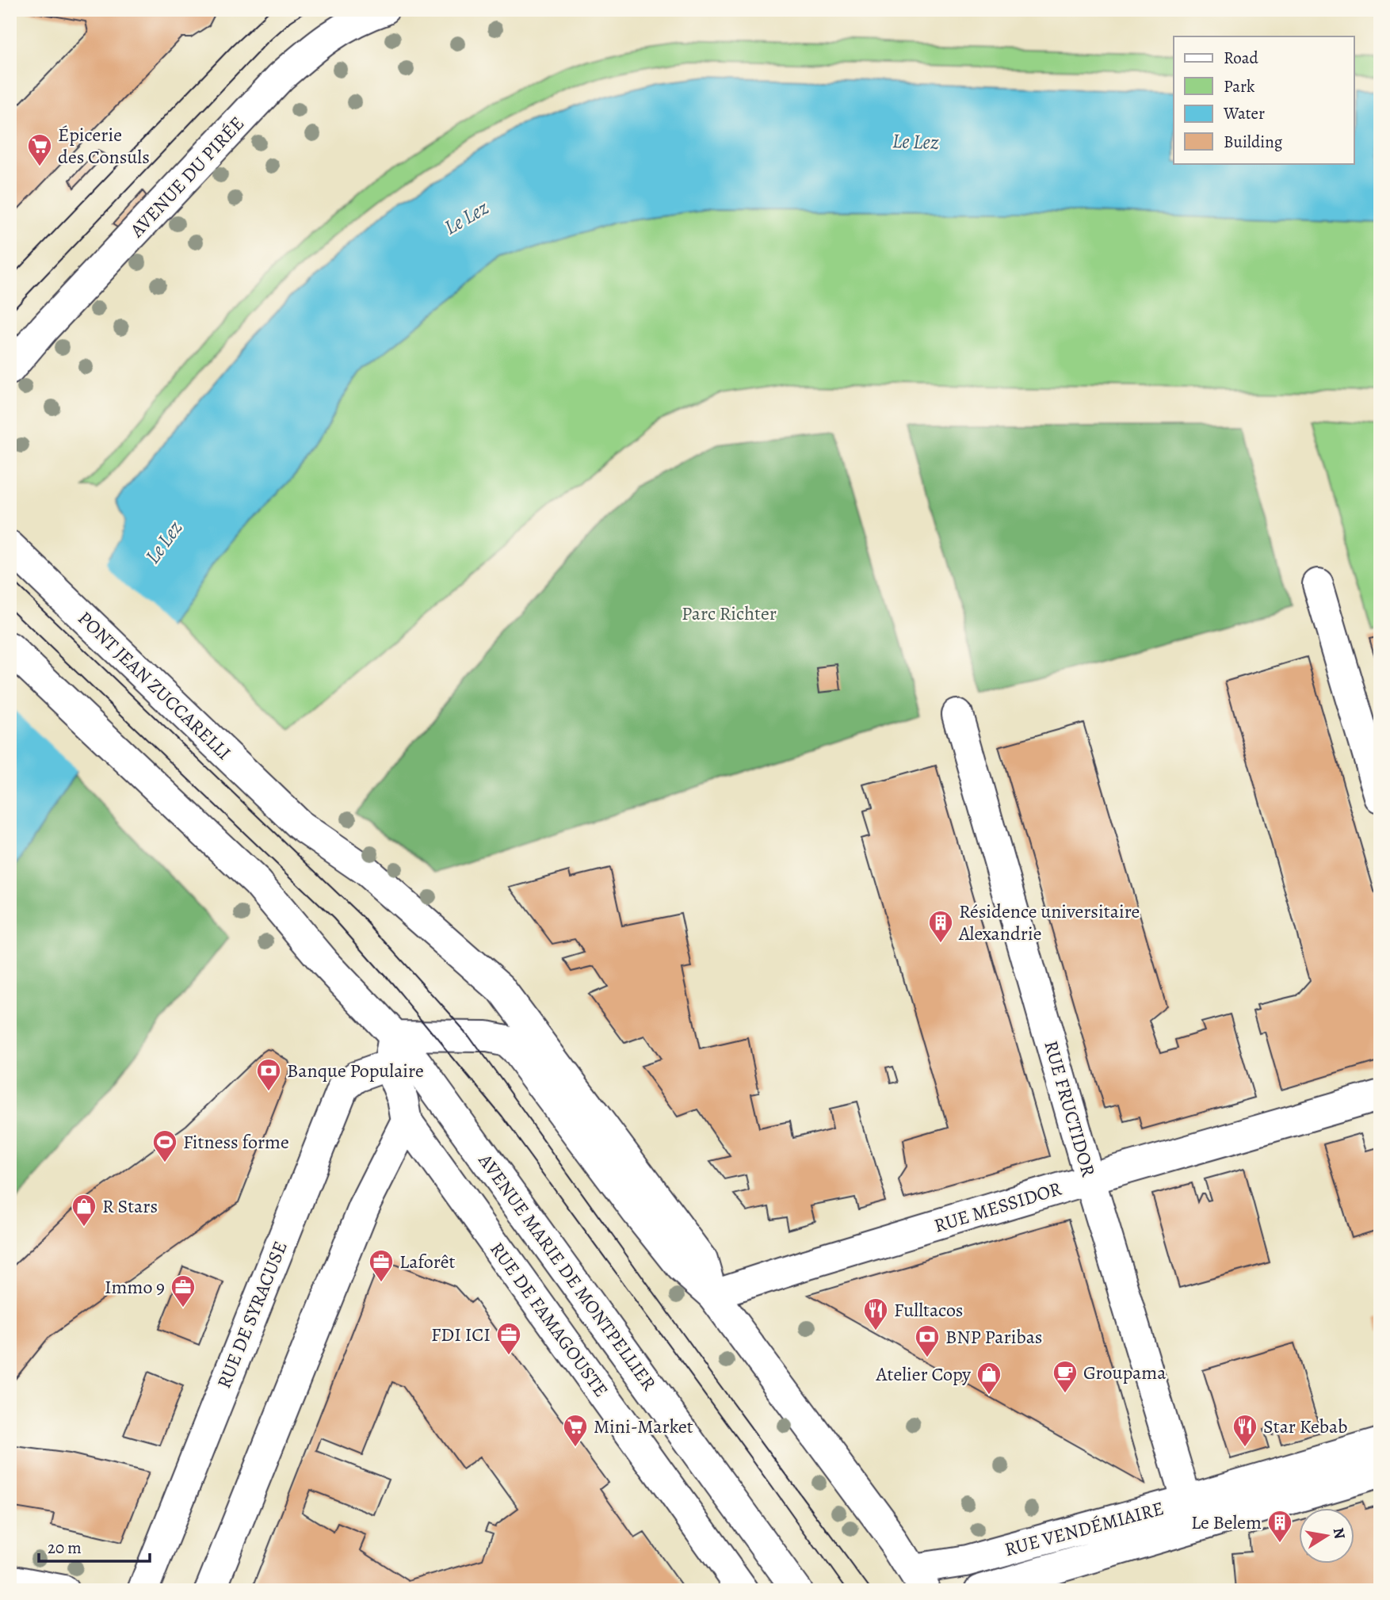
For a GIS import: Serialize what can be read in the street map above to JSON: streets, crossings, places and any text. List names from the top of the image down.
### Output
{
  "streets": {
    "street": [
      "AVENUE DU PIRÉE",
      "PONT JEAN ZUCCARELLI",
      "RUE FRUCTIDOR",
      "RUE MESSIDOR",
      "AVENUE MARIE DE MONTPELLIER",
      "RUE DE SYRACUSE",
      "RUE DE FAMAGOUSTE",
      "RUE VENDÉMIAIRE"
    ]
  },
  "crossings": [
    ["PONT JEAN ZUCCARELLI", "RUE MESSIDOR"],
    ["RUE FRUCTIDOR", "RUE MESSIDOR"],
    ["RUE FRUCTIDOR", "RUE VENDÉMIAIRE"],
    ["RUE DE SYRACUSE", "RUE DE FAMAGOUSTE"]
  ],
  "water": ["Le Lez"],
  "parks": ["Parc Richter"],
  "places": {
    "supermarket": ["Épicerie des Consuls", "Mini-Market"],
    "building": ["Résidence universitaire Alexandrie", "Le Belem"],
    "bank": ["Banque Populaire", "BNP Paribas"],
    "sports": ["Fitness forme"],
    "shop": ["R Stars", "Atelier Copy"],
    "office": ["Laforêt", "Immo 9", "FDI ICI"],
    "restaurant": ["Fulltacos", "Star Kebab"],
    "cafe": ["Groupama"]
  },
  "legend": [
    "Road",
    "Park",
    "Water",
    "Building"
  ],
  "scale_bar": "20 m",
  "north": "right"
}
